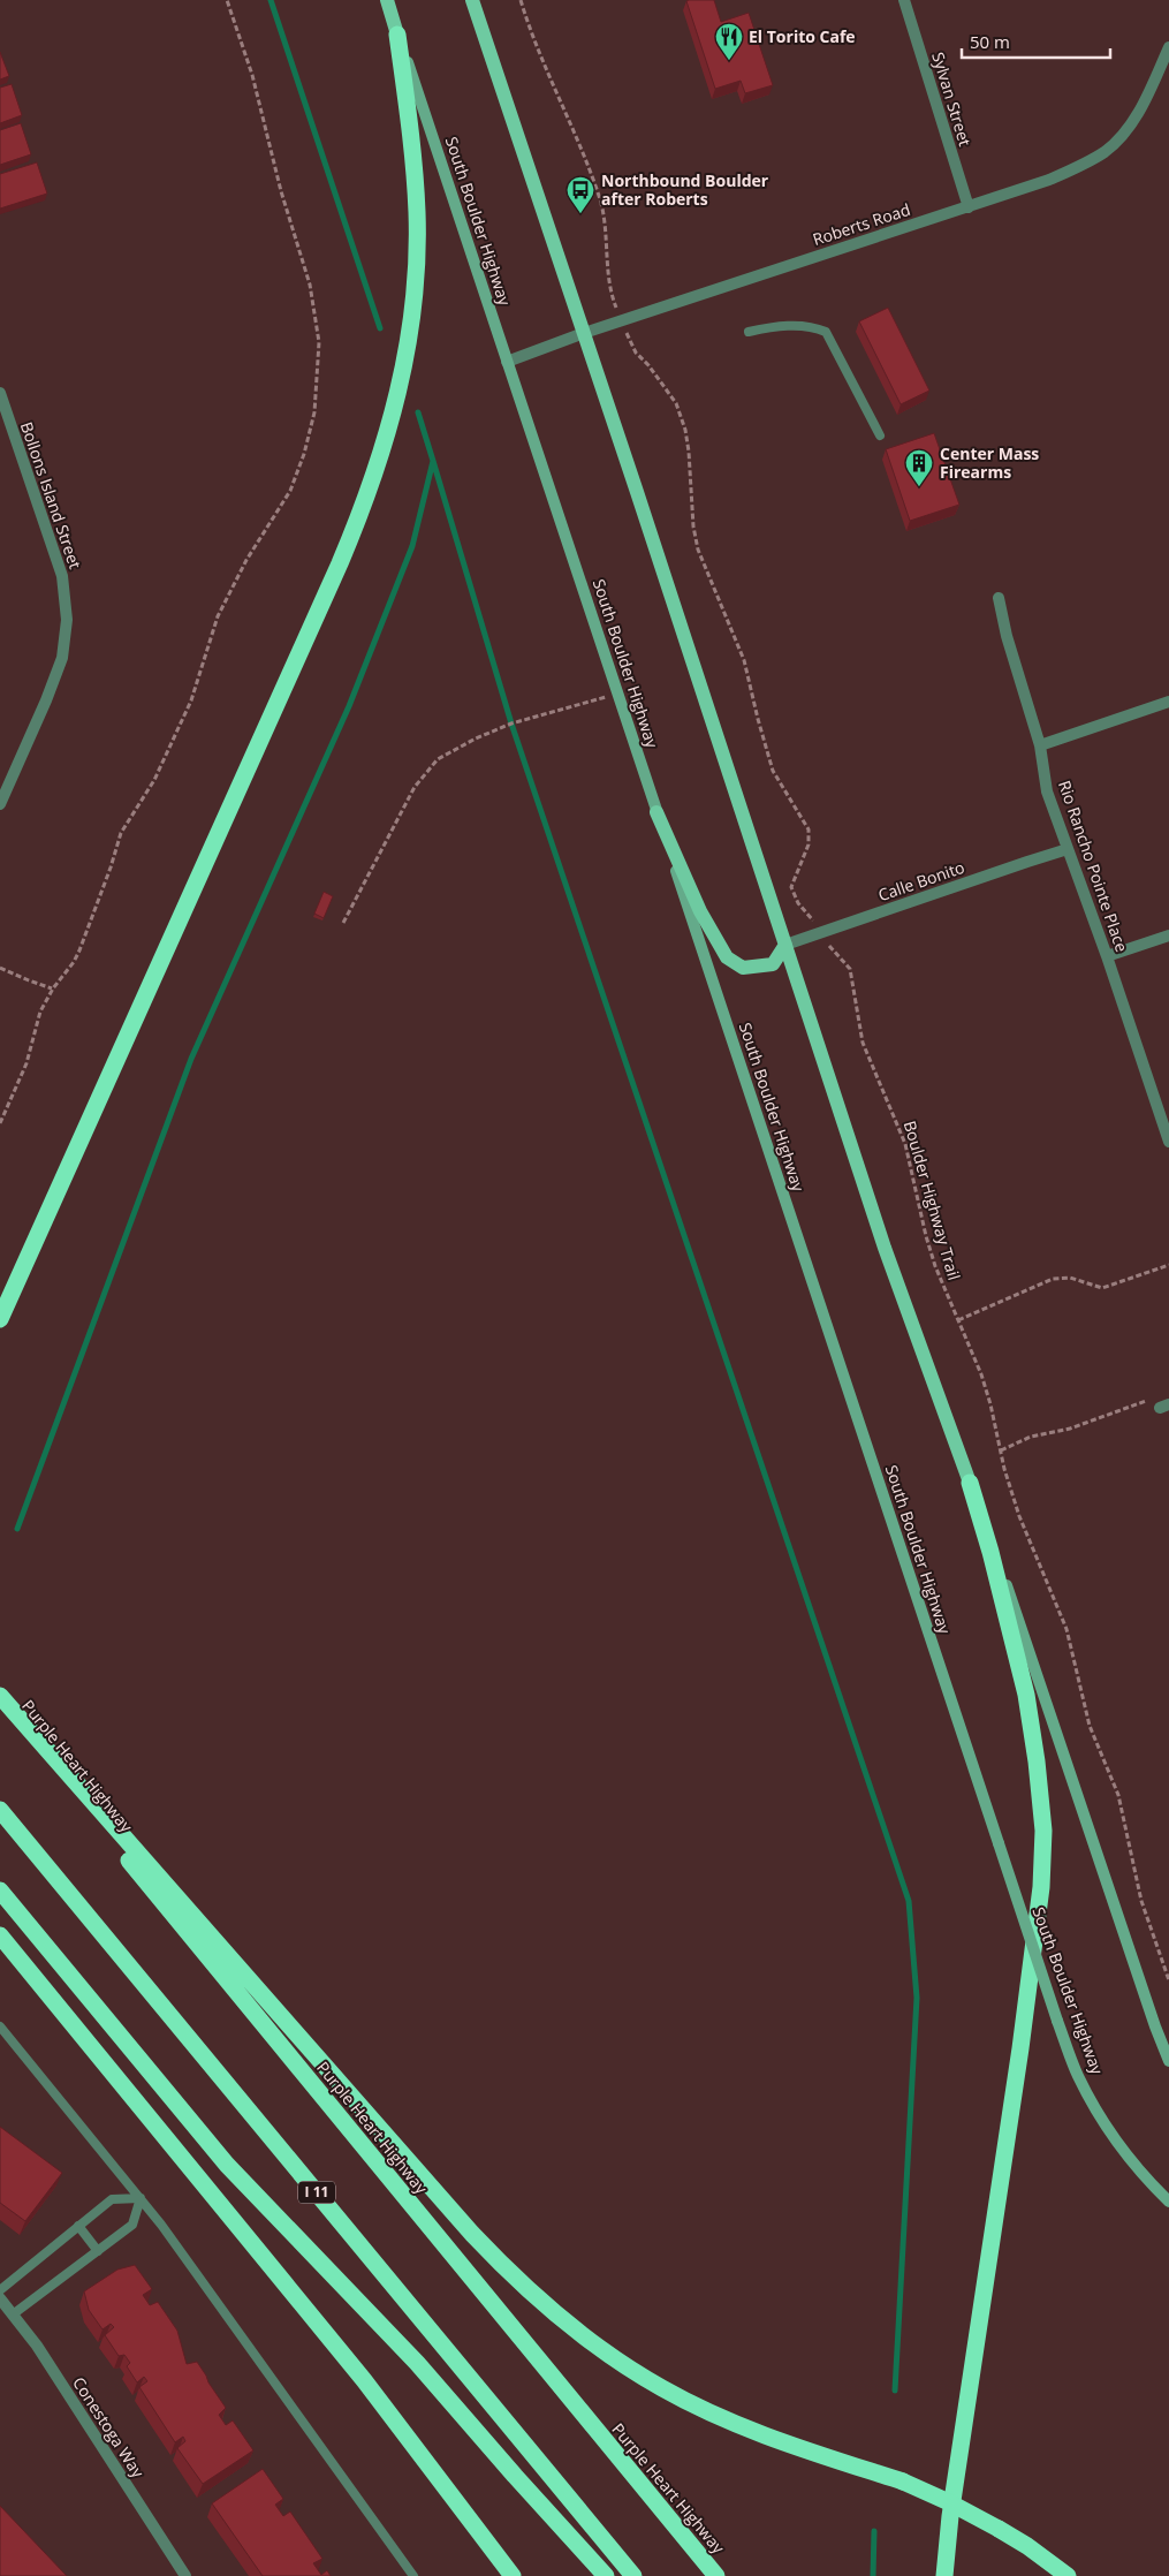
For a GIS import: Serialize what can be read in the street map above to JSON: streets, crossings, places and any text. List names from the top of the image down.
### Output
{
  "streets": {
    "highway": ["Purple Heart Highway", "I 11"],
    "main road": ["South Boulder Highway"],
    "street": [
      "Sylvan Street",
      "Roberts Road",
      "Bollons Island Street",
      "Rio Rancho Pointe Place",
      "Calle Bonito",
      "Conestoga Way"
    ],
    "path": ["Boulder Highway Trail"]
  },
  "crossings": [
    ["Sylvan Street", "Roberts Road"],
    ["South Boulder Highway", "Roberts Road"],
    ["Roberts Road", "Boulder Highway Trail"],
    ["Rio Rancho Pointe Place", "Calle Bonito"],
    ["Calle Bonito", "Boulder Highway Trail"]
  ],
  "places": {
    "restaurant": ["El Torito Cafe"],
    "bus stop": ["Northbound Boulder after Roberts"],
    "building": ["Center Mass Firearms"]
  },
  "scale_bar": "50 m"
}
